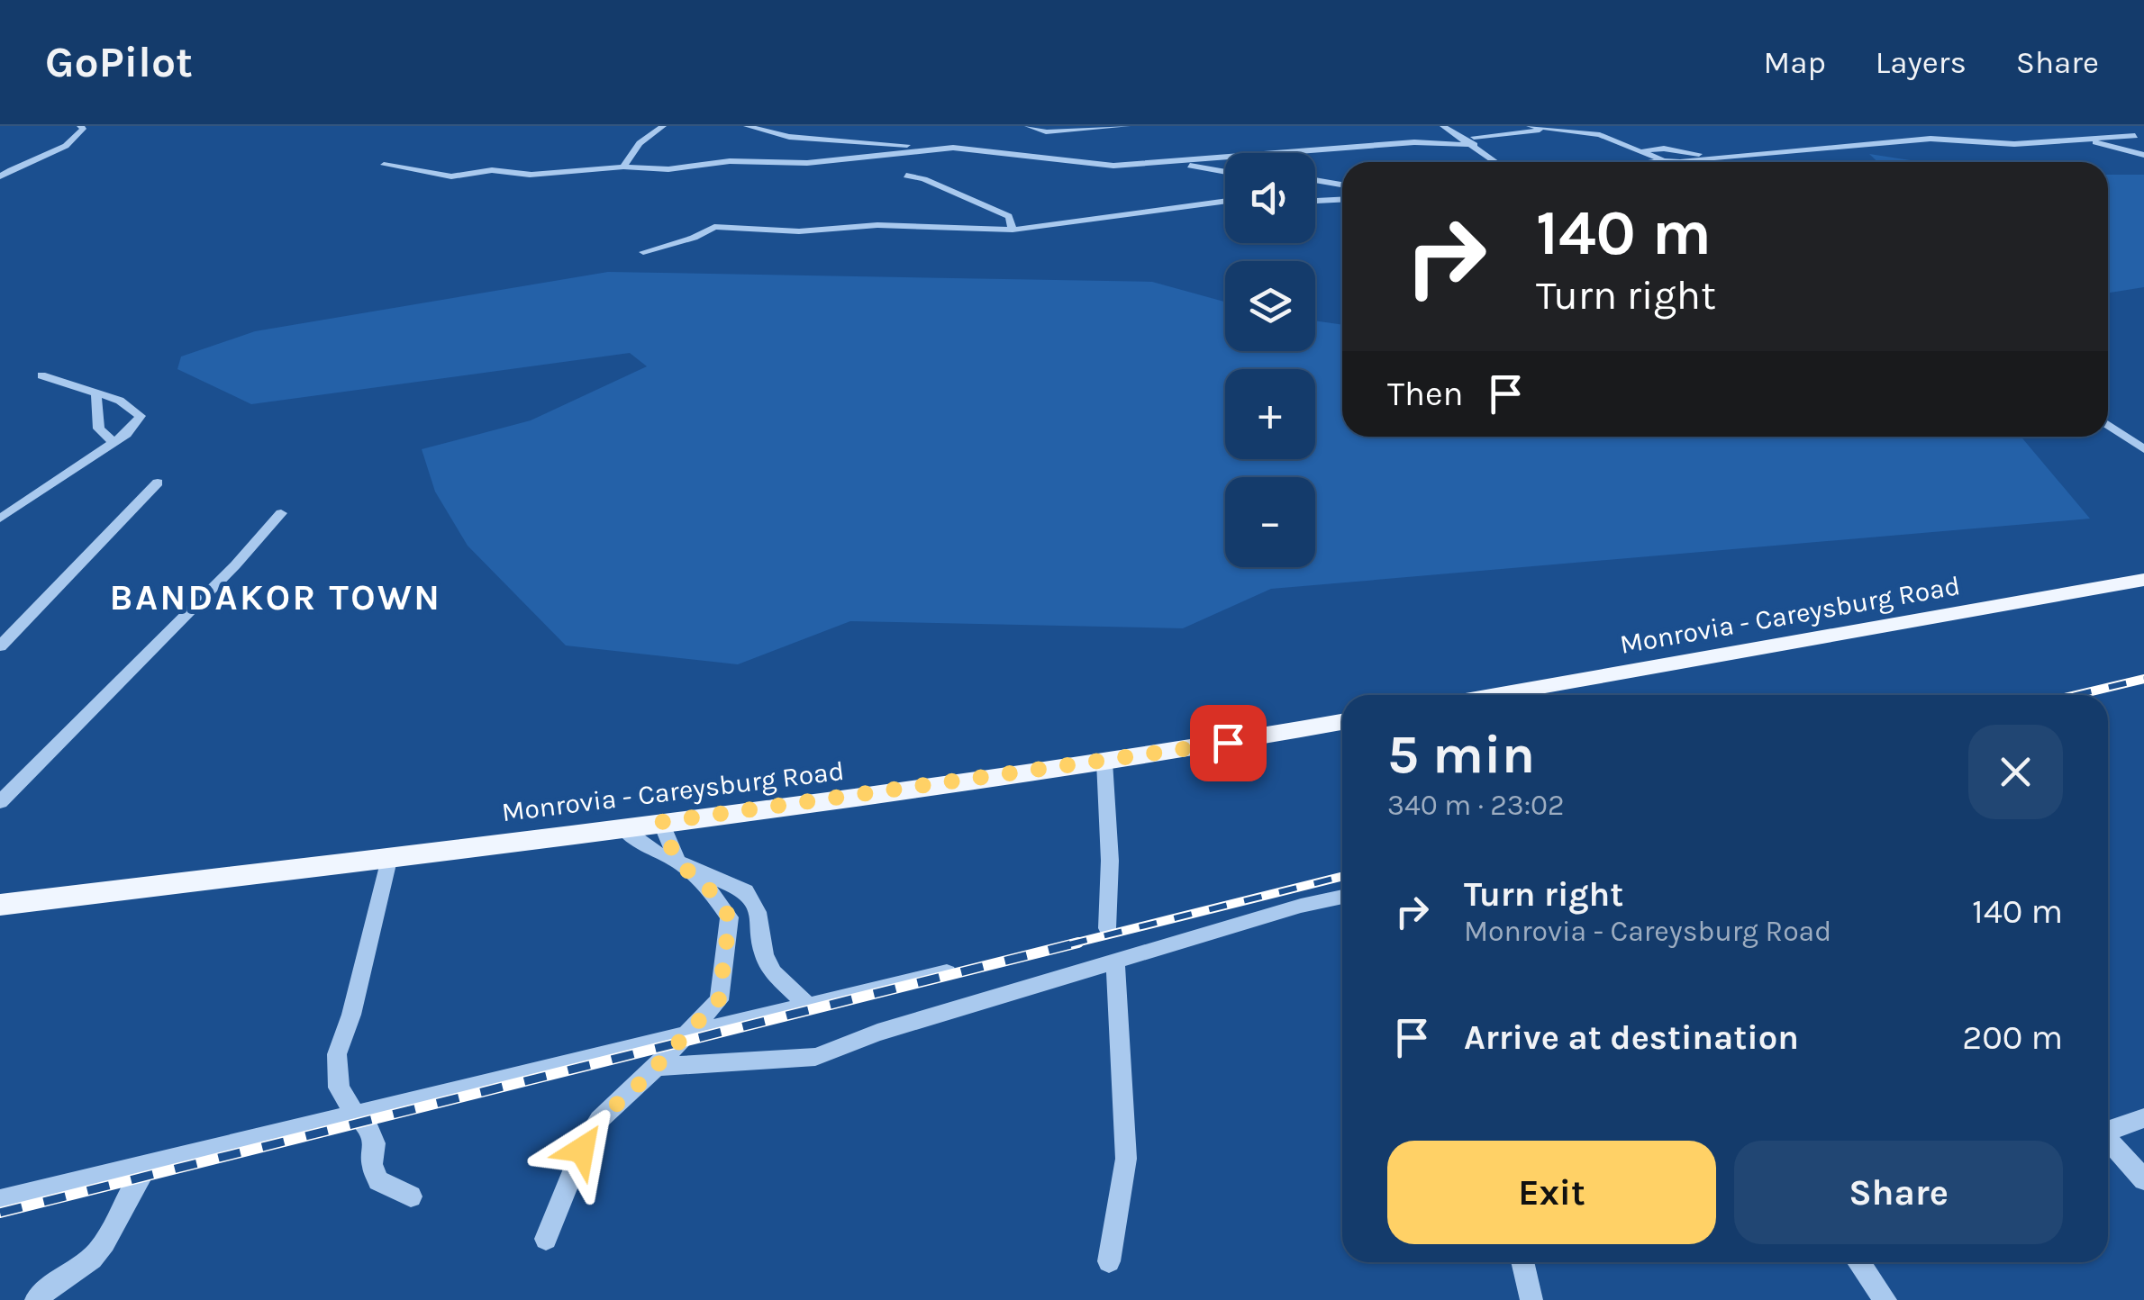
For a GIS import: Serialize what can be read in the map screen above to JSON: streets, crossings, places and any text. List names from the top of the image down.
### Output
{
  "streets": {
    "main road": ["Monrovia - Careysburg Road"]
  },
  "districts": ["BANDAKOR TOWN"],
  "page": {
    "header": "GoPilot",
    "nav": ["Map", "Layers", "Share"],
    "map_buttons": ["+", "−"],
    "turn": ["140 m", "Turn right"],
    "then": "Then",
    "heading": ["5 min", "340 m · 23:02"],
    "list": [
      {
        "name": "Turn right",
        "note": "Monrovia - Careysburg Road",
        "value": "140 m"
      },
      {
        "name": "Arrive at destination",
        "value": "200 m"
      }
    ],
    "buttons": ["Exit", "Share"]
  }
}
